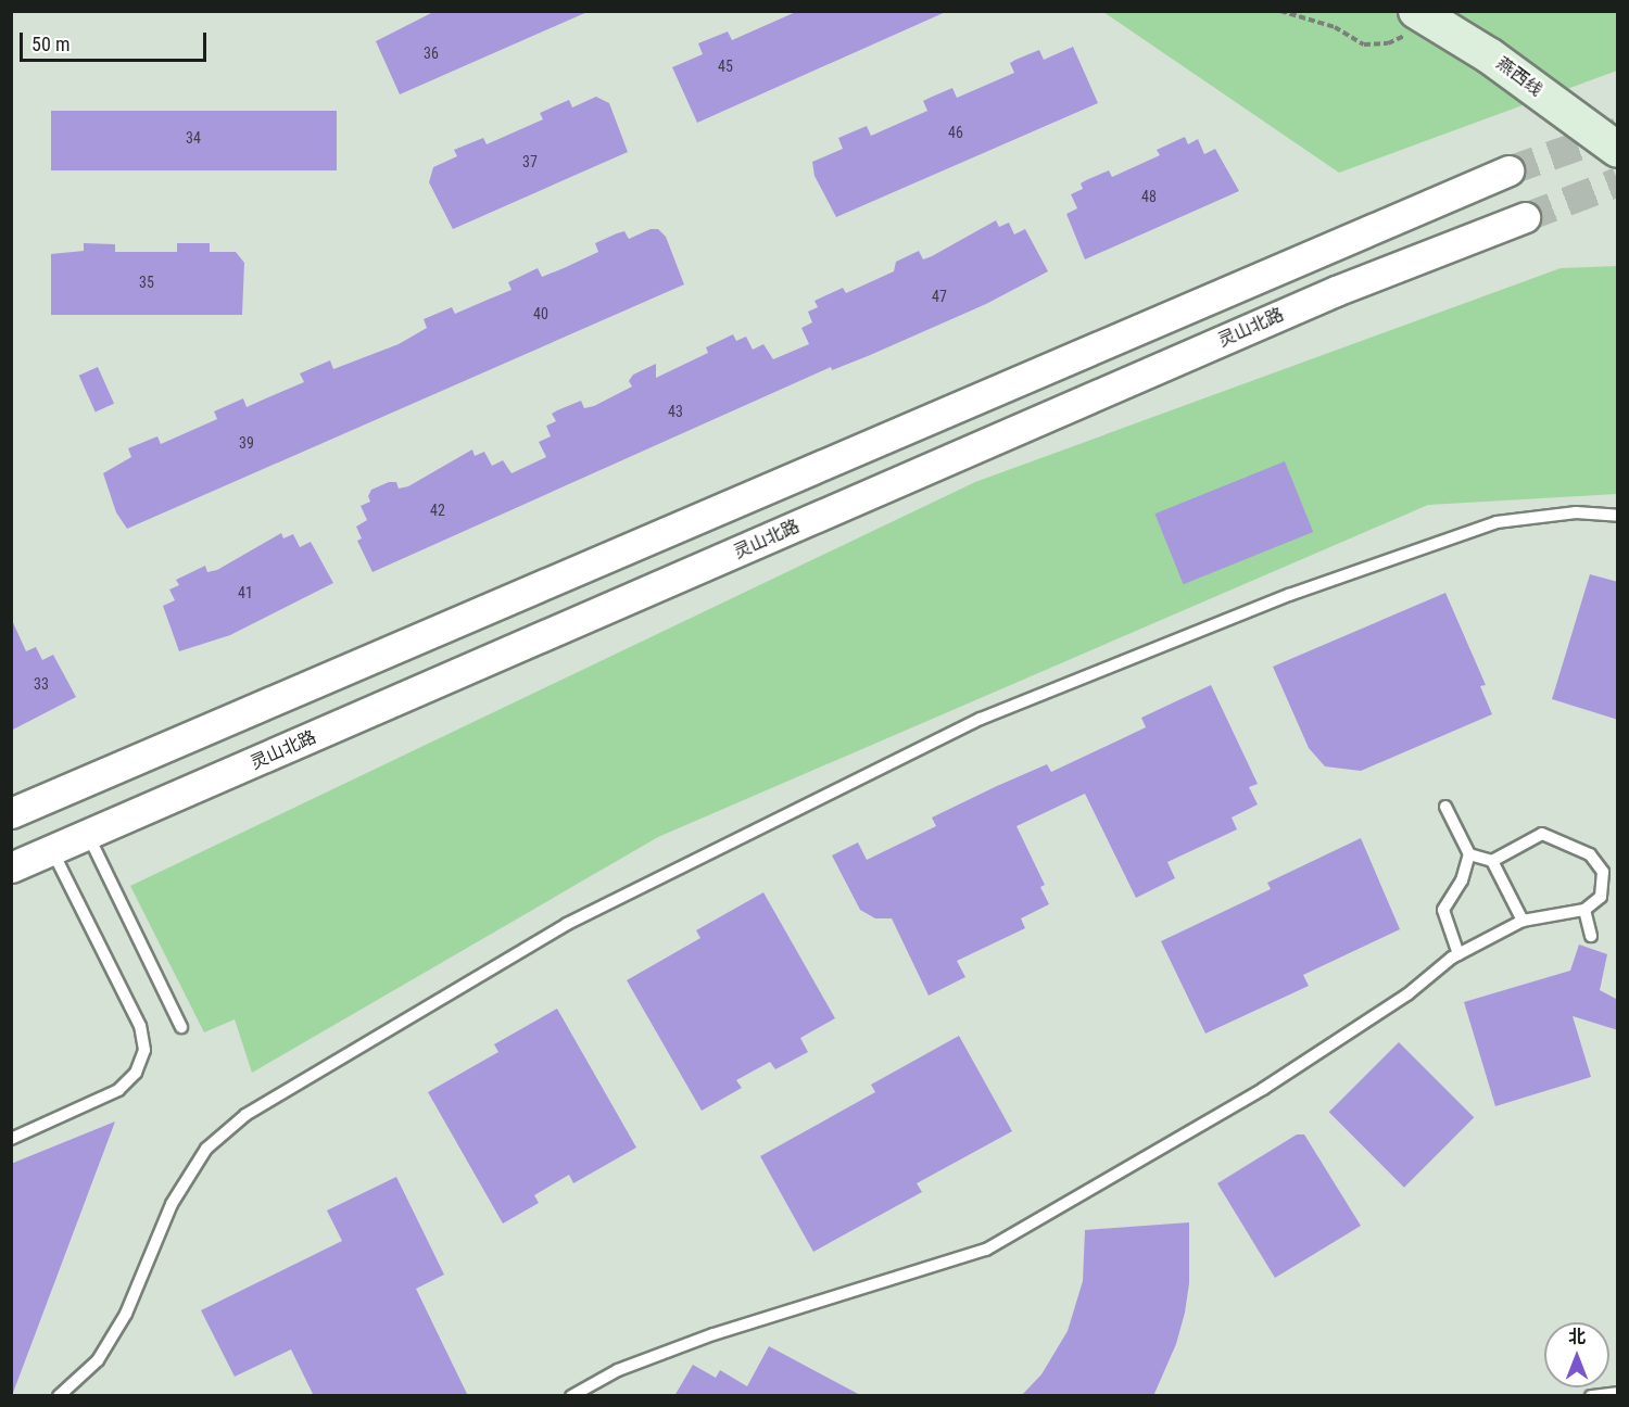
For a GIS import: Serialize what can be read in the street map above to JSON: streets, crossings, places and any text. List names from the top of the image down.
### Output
{
  "streets": {
    "main road": ["燕西线"],
    "street": ["灵山北路"]
  },
  "house_numbers": [
    "36",
    "45",
    "46",
    "34",
    "37",
    "48",
    "35",
    "47",
    "40",
    "43",
    "39",
    "42",
    "41",
    "33"
  ],
  "scale_bar": "50 m",
  "north": "top"
}
